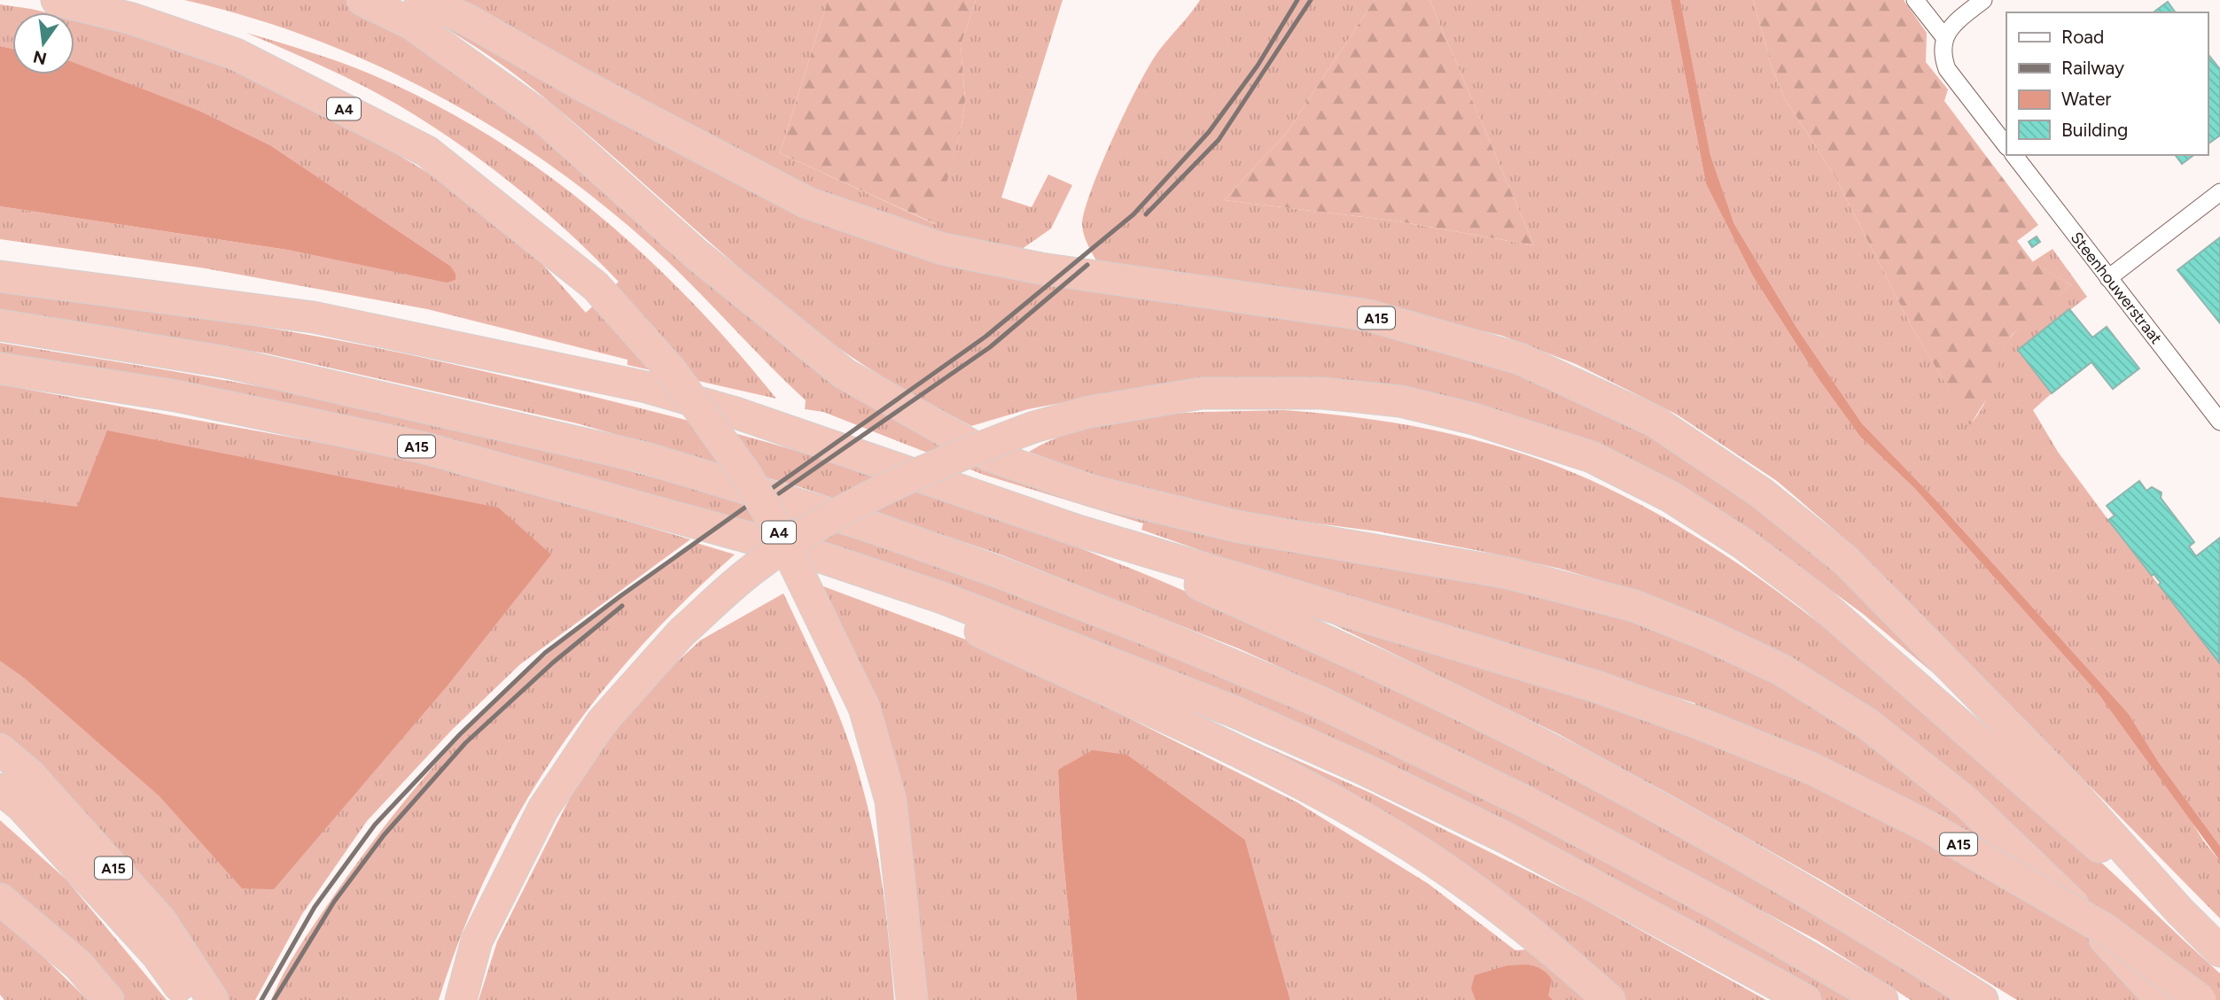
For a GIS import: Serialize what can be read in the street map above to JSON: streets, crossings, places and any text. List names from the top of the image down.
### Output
{
  "streets": {
    "highway": ["A4", "A15"],
    "street": ["Steenhouwerstraat"]
  },
  "legend": [
    "Road",
    "Railway",
    "Water",
    "Building"
  ],
  "north": "bottom"
}
